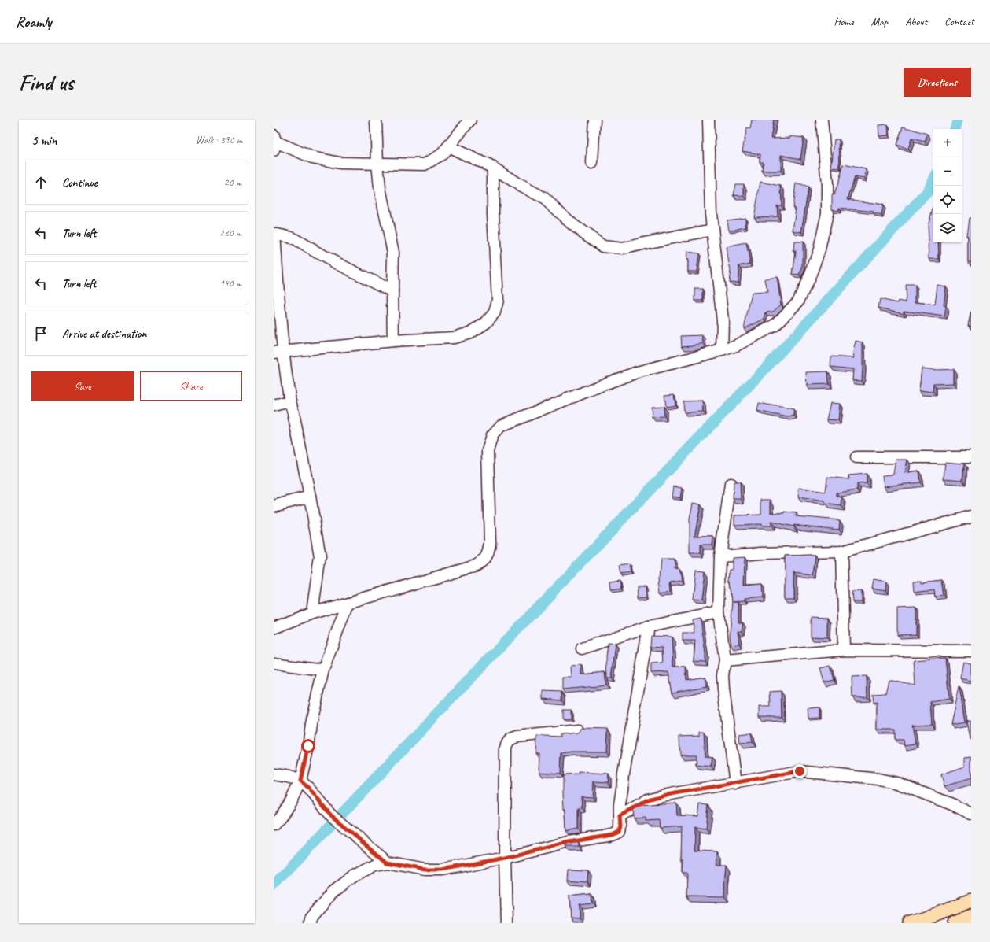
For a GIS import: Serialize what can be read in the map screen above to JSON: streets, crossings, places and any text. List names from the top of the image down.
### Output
{
  "page": {
    "header": "Roamly",
    "nav": [
      "Home",
      "Map",
      "About",
      "Contact"
    ],
    "buttons": [
      "Directions",
      ["Save", "Share"]
    ],
    "title": "Find us",
    "heading": ["5 min", "Walk · 390 m"],
    "map_buttons": ["+", "−"],
    "list": [
      ["Continue", "20 m"],
      ["Turn left", "230 m"],
      ["Turn left", "140 m"],
      "Arrive at destination"
    ]
  }
}
